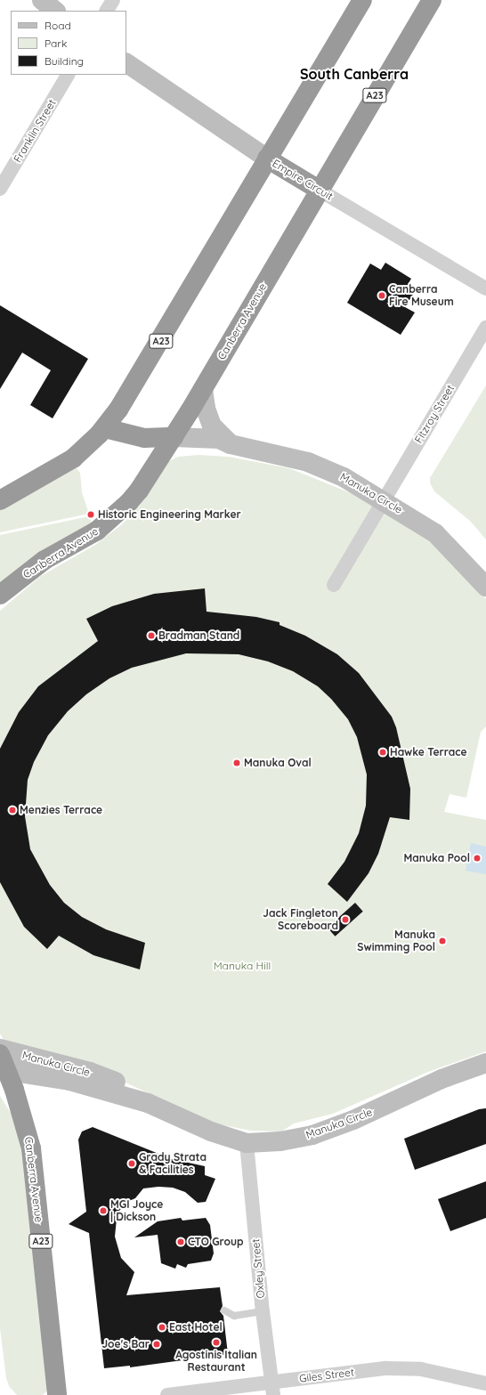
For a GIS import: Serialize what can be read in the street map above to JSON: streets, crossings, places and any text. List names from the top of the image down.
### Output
{
  "streets": {
    "highway": ["A23", "Empire Circuit", "Canberra Avenue"],
    "street": [
      "Franklin Street",
      "Fitzroy Street",
      "Manuka Circle",
      "Oxley Street",
      "Giles Street"
    ]
  },
  "crossings": [
    ["A23", "Empire Circuit"],
    ["Empire Circuit", "Canberra Avenue"],
    ["Canberra Avenue", "Manuka Circle"],
    ["Fitzroy Street", "Manuka Circle"],
    ["Manuka Circle", "Oxley Street"],
    ["Oxley Street", "Giles Street"]
  ],
  "districts": ["South Canberra"],
  "parks": ["Manuka Hill"],
  "places": [
    "Canberra Fire Museum",
    "Historic Engineering Marker",
    "Bradman Stand",
    "Hawke Terrace",
    "Manuka Oval",
    "Menzies Terrace",
    "Manuka Pool",
    "Jack Fingleton Scoreboard",
    "Manuka Swimming Pool",
    "Grady Strata & Facilities",
    "MGI Joyce | Dickson",
    "CTO Group",
    "East Hotel",
    "Agostinis Italian Restaurant",
    "Joe's Bar"
  ],
  "legend": ["Road", "Park", "Building"]
}
